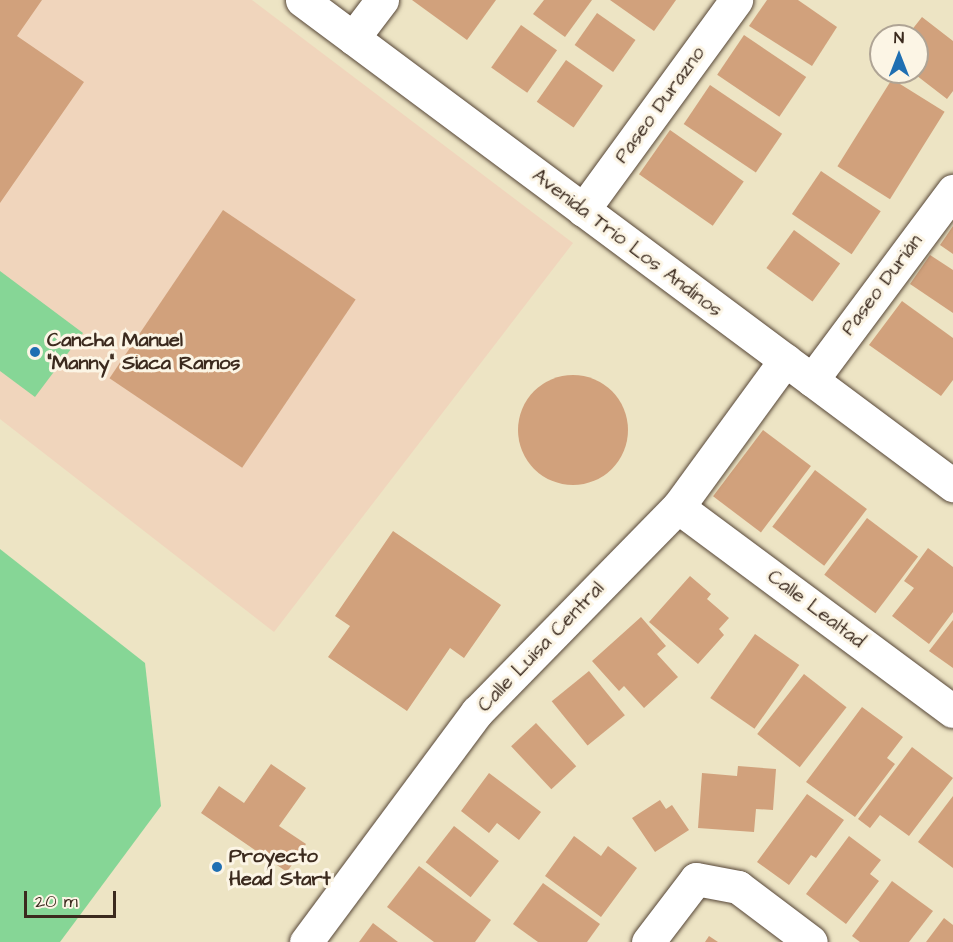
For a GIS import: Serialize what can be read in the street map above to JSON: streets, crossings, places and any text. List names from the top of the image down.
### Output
{
  "streets": {
    "street": [
      "Paseo Durazno",
      "Avenida Trío Los Andinos",
      "Paseo Durián",
      "Calle Lealtad",
      "Calle Luisa Central"
    ]
  },
  "crossings": [
    ["Paseo Durazno", "Avenida Trío Los Andinos"],
    ["Avenida Trío Los Andinos", "Paseo Durián"],
    ["Avenida Trío Los Andinos", "Calle Luisa Central"],
    ["Calle Lealtad", "Calle Luisa Central"]
  ],
  "places": ["Cancha Manuel \"Manny\" Siaca Ramos", "Proyecto Head Start"],
  "scale_bar": "20 m",
  "north": "top"
}
